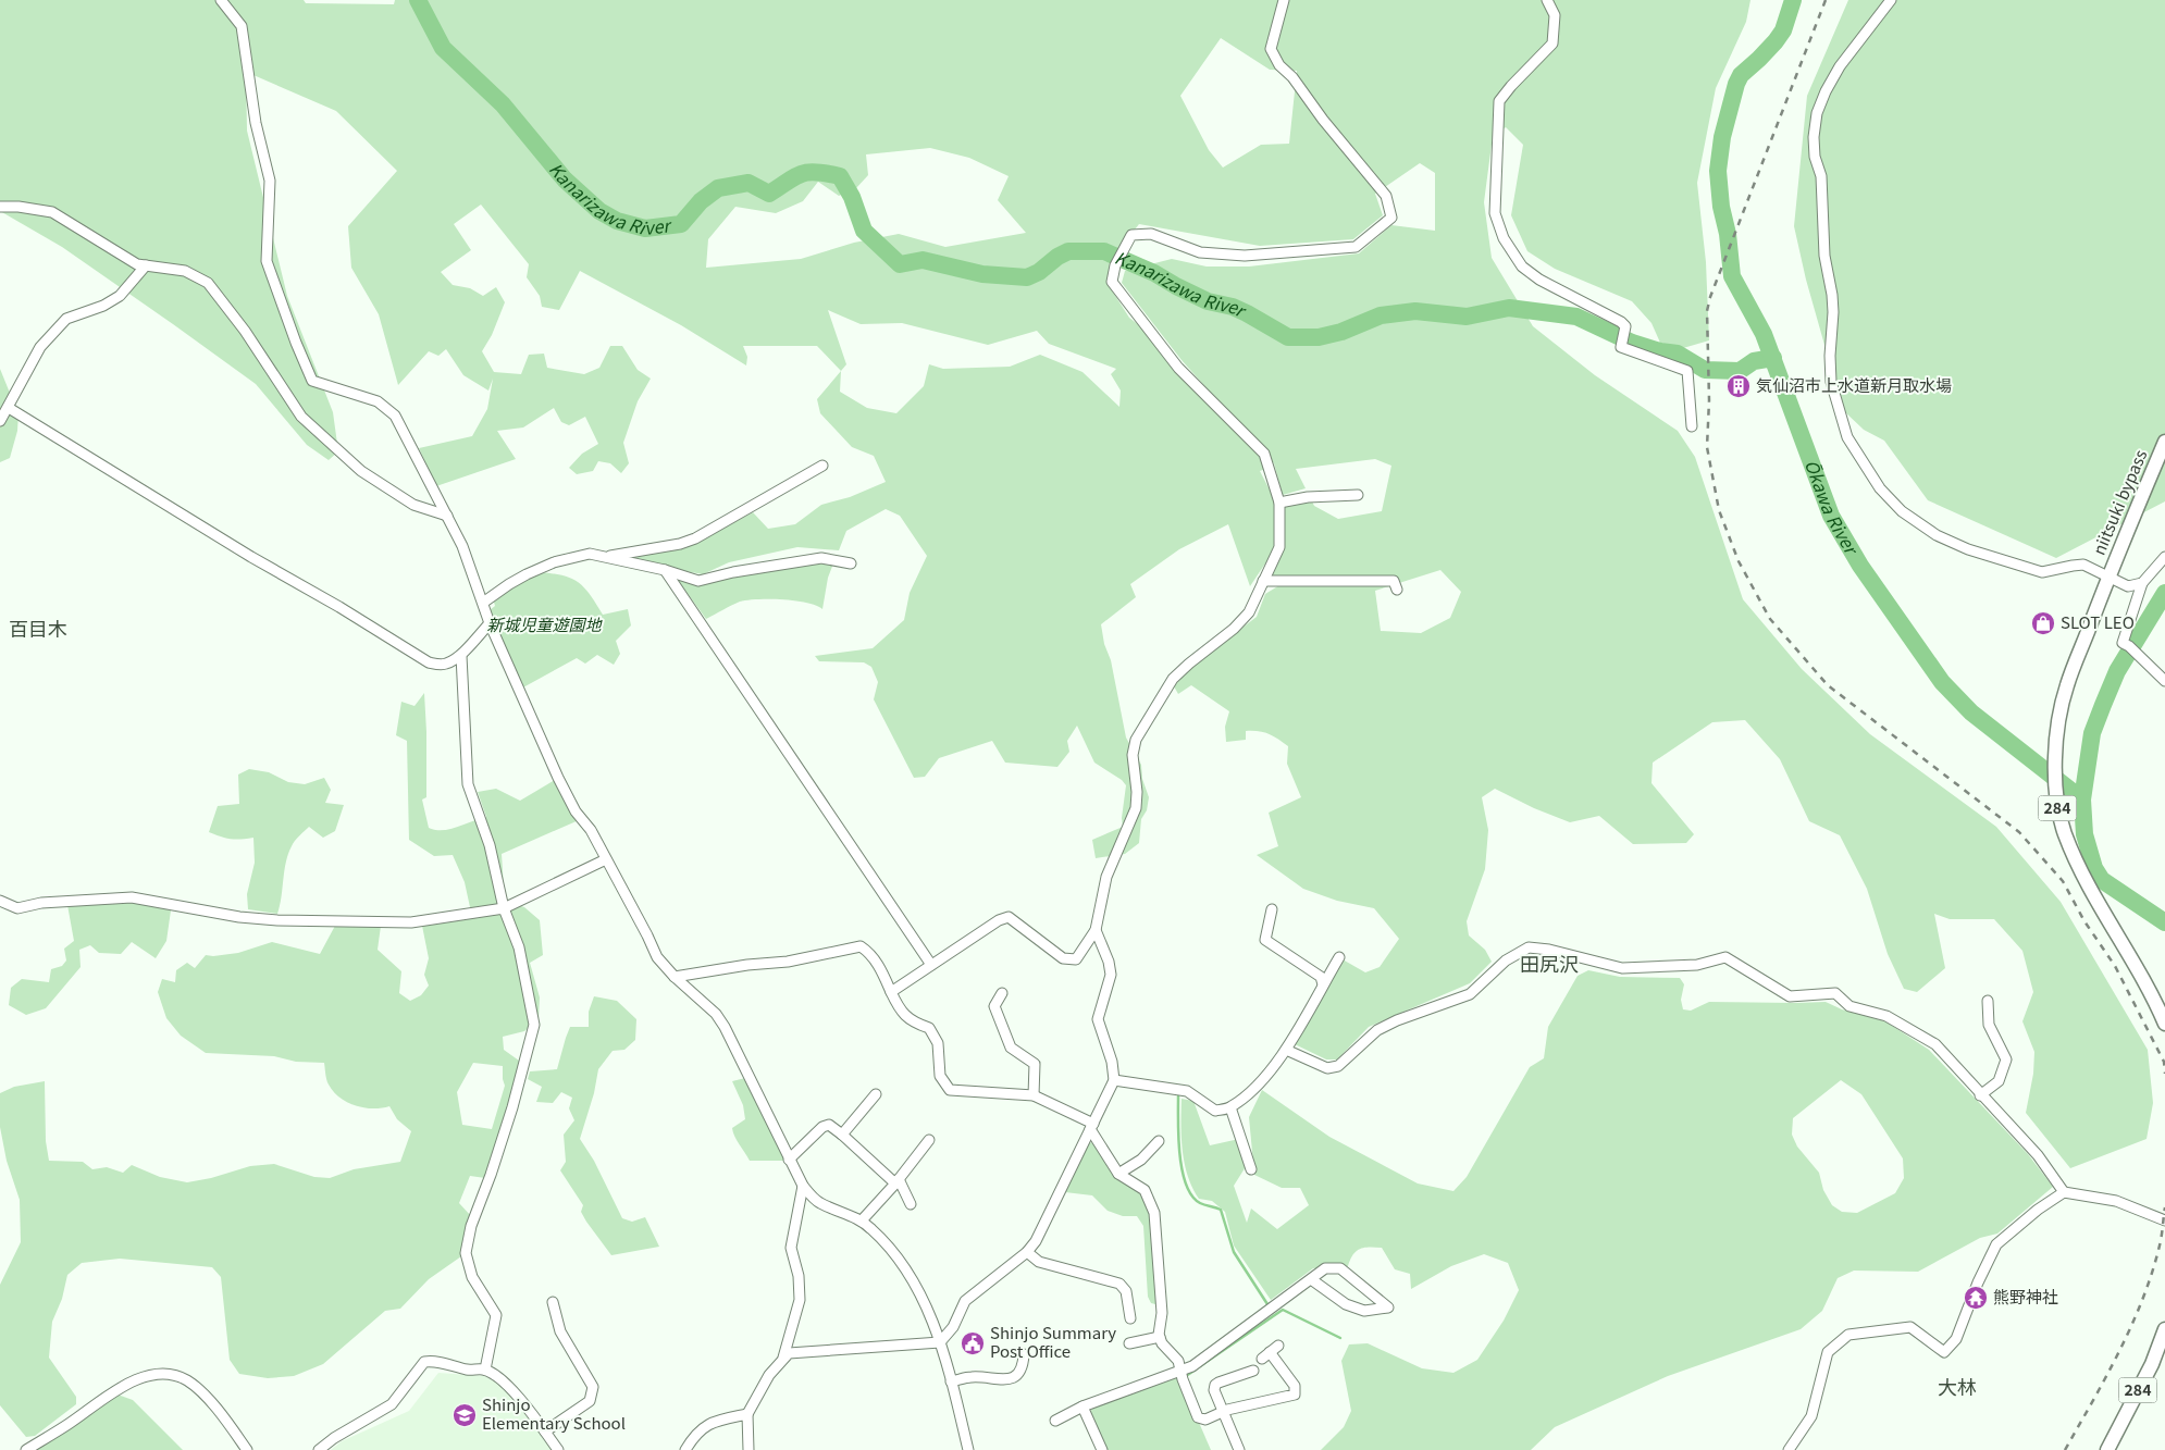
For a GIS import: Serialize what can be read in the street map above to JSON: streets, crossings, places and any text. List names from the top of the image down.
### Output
{
  "streets": {
    "highway": ["niitsuki bypass", "284"]
  },
  "crossings": [
    ["niitsuki bypass", "284"]
  ],
  "districts": ["百目木", "田尻沢", "大林"],
  "water": ["Kanarizawa River", "Ōkawa River"],
  "parks": ["新城児童遊園地"],
  "places": {
    "building": ["気仙沼市上水道新月取水場"],
    "shop": ["SLOT LEO"],
    "temple": ["熊野神社"],
    "public building": ["Shinjo Summary Post Office"],
    "school or university": ["Shinjo Elementary School"]
  }
}
